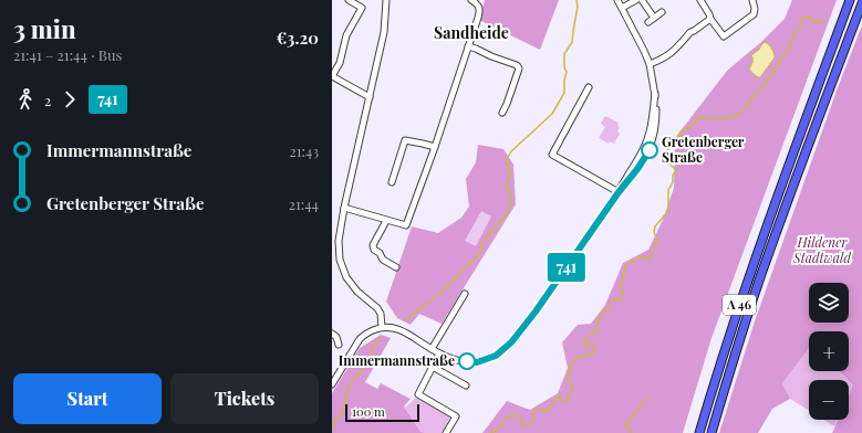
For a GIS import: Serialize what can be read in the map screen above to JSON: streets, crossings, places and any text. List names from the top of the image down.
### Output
{
  "streets": {
    "highway": ["A 46"]
  },
  "districts": ["Sandheide"],
  "parks": ["Hildener Stadtwald"],
  "places": ["Gretenberger Straße", "Immermannstraße"],
  "lines": ["bus line 741"],
  "scale_bar": "100 m",
  "page": {
    "heading": ["3 min", "21:41 – 21:44 · Bus", "€3.20"],
    "on_map": "741",
    "legs": ["2", "741"],
    "list": [
      {
        "name": "Immermannstraße",
        "value": "21:43"
      },
      {
        "name": "Gretenberger Straße",
        "value": "21:44"
      }
    ],
    "map_buttons": ["+", "−"],
    "buttons": ["Start", "Tickets"],
    "scale": "100 m"
  }
}
